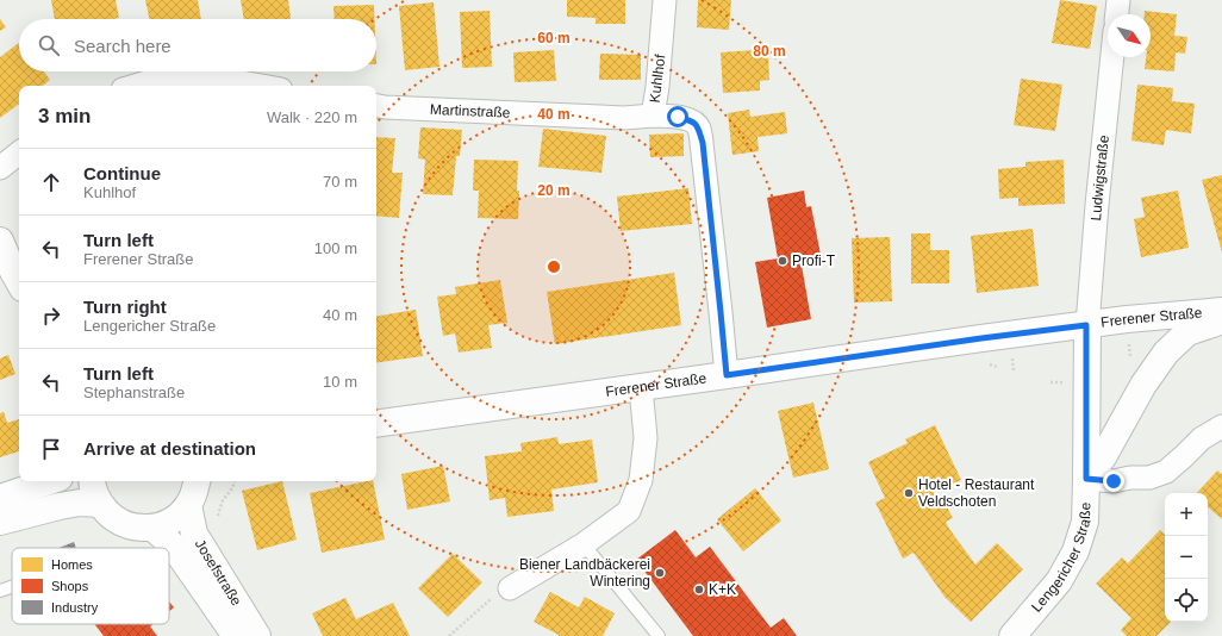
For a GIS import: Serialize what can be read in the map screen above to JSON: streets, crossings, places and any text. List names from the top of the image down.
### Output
{
  "streets": {
    "main road": ["Frerener Straße", "Lengericher Straße", "Josefstraße"],
    "street": ["Kuhlhof", "Martinstraße", "Ludwigstraße"]
  },
  "crossings": [
    ["Kuhlhof", "Martinstraße"],
    ["Kuhlhof", "Frerener Straße"],
    ["Ludwigstraße", "Frerener Straße"],
    ["Ludwigstraße", "Lengericher Straße"],
    ["Frerener Straße", "Lengericher Straße"]
  ],
  "places": [
    "Profi-T",
    "Hotel - Restaurant Veldschoten",
    "Biener Landbäckerei Wintering",
    "K+K"
  ],
  "legend": ["Homes", "Shops", "Industry"],
  "north": "bottom right",
  "page": {
    "search": "Search here",
    "heading": ["3 min", "Walk · 220 m"],
    "list": [
      ["Continue", "Kuhlhof", "70 m"],
      ["Turn left", "Frerener Straße", "100 m"],
      ["Turn right", "Lengericher Straße", "40 m"],
      ["Turn left", "Stephanstraße", "10 m"],
      "Arrive at destination"
    ],
    "map_buttons": ["+", "−"]
  },
  "rings": [
    "60 m",
    "80 m",
    "40 m",
    "20 m"
  ]
}
